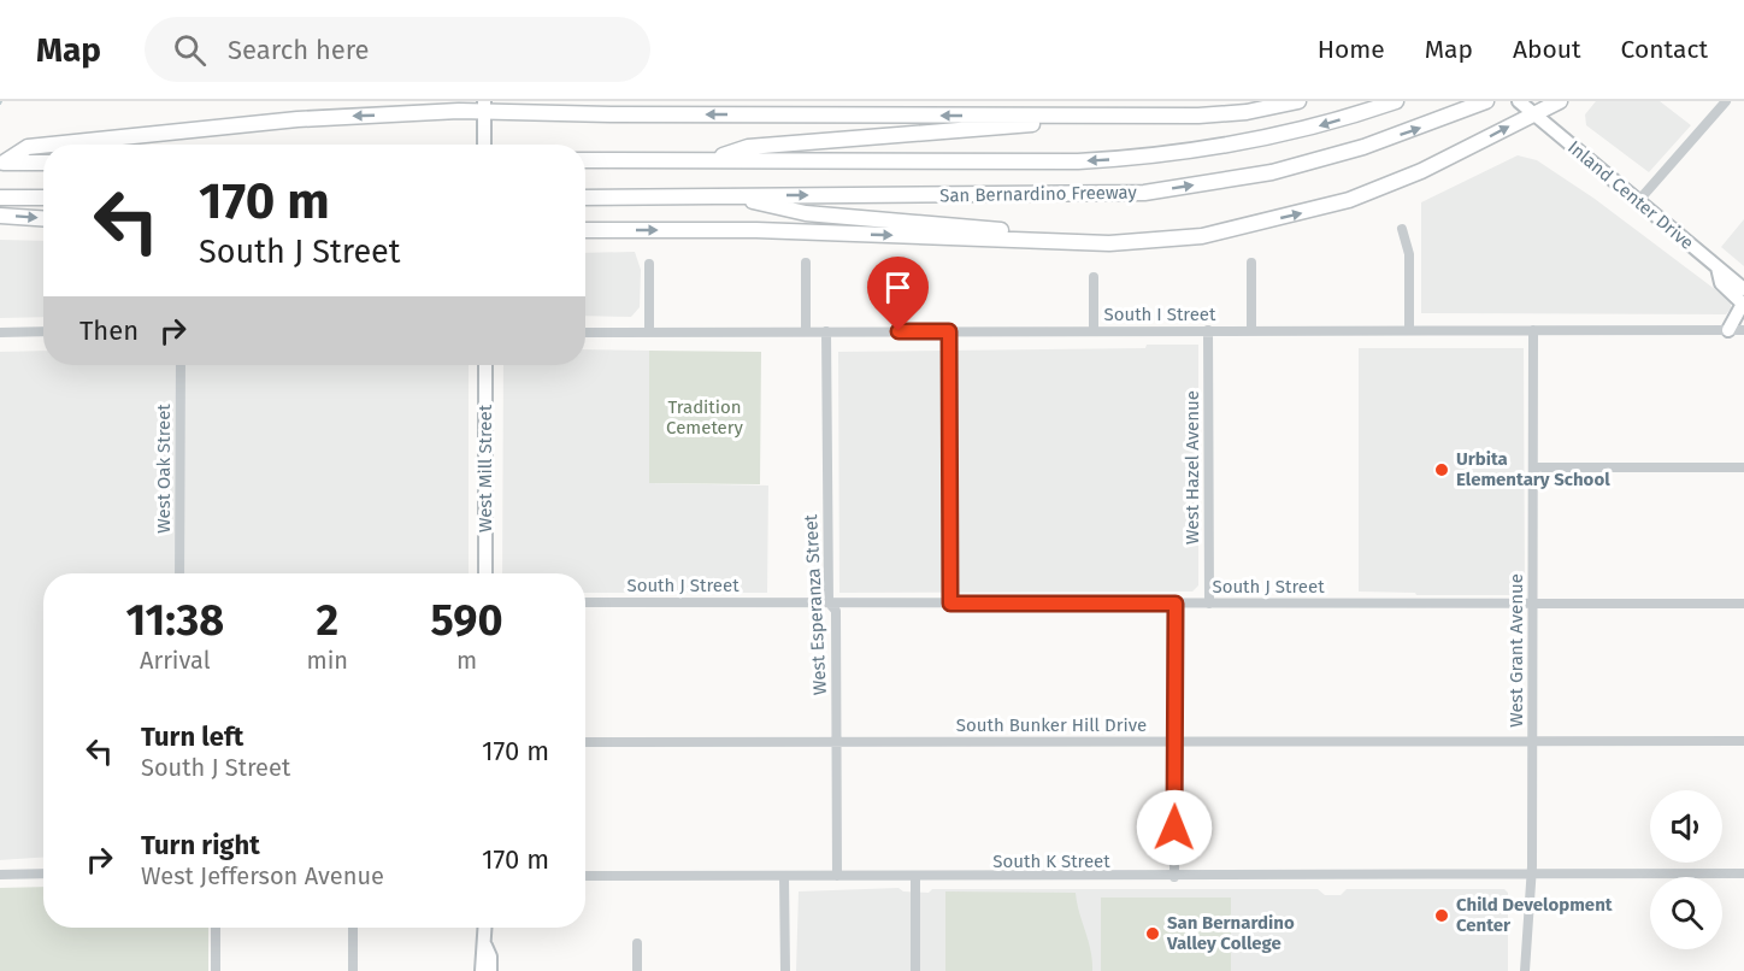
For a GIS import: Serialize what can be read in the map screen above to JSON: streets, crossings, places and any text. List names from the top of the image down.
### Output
{
  "streets": {
    "highway": ["San Bernardino Freeway"],
    "main road": ["Inland Center Drive", "West Mill Street"],
    "street": [
      "South I Street",
      "West Hazel Avenue",
      "West Oak Street",
      "South J Street",
      "West Esperanza Street",
      "West Grant Avenue",
      "South Bunker Hill Drive",
      "South K Street"
    ]
  },
  "crossings": [
    ["South I Street", "West Hazel Avenue"],
    ["South I Street", "West Esperanza Street"],
    ["South I Street", "West Grant Avenue"],
    ["West Hazel Avenue", "South J Street"],
    ["South J Street", "West Esperanza Street"],
    ["South J Street", "West Grant Avenue"],
    ["West Esperanza Street", "South Bunker Hill Drive"],
    ["West Esperanza Street", "South K Street"],
    ["West Grant Avenue", "South Bunker Hill Drive"],
    ["West Grant Avenue", "South K Street"]
  ],
  "parks": ["Tradition Cemetery"],
  "places": ["Urbita Elementary School", "Child Development Center", "San Bernardino Valley College"],
  "page": {
    "header": "Map",
    "search": "Search here",
    "nav": [
      "Home",
      "Map",
      "About",
      "Contact"
    ],
    "turn": ["170 m", "South J Street"],
    "then": "Then",
    "eta": [
      "11:38",
      "Arrival",
      "2",
      "min",
      "590",
      "m"
    ],
    "list": [
      {
        "name": "Turn left",
        "note": "South J Street",
        "value": "170 m"
      },
      {
        "name": "Turn right",
        "note": "West Jefferson Avenue",
        "value": "170 m"
      }
    ]
  }
}
